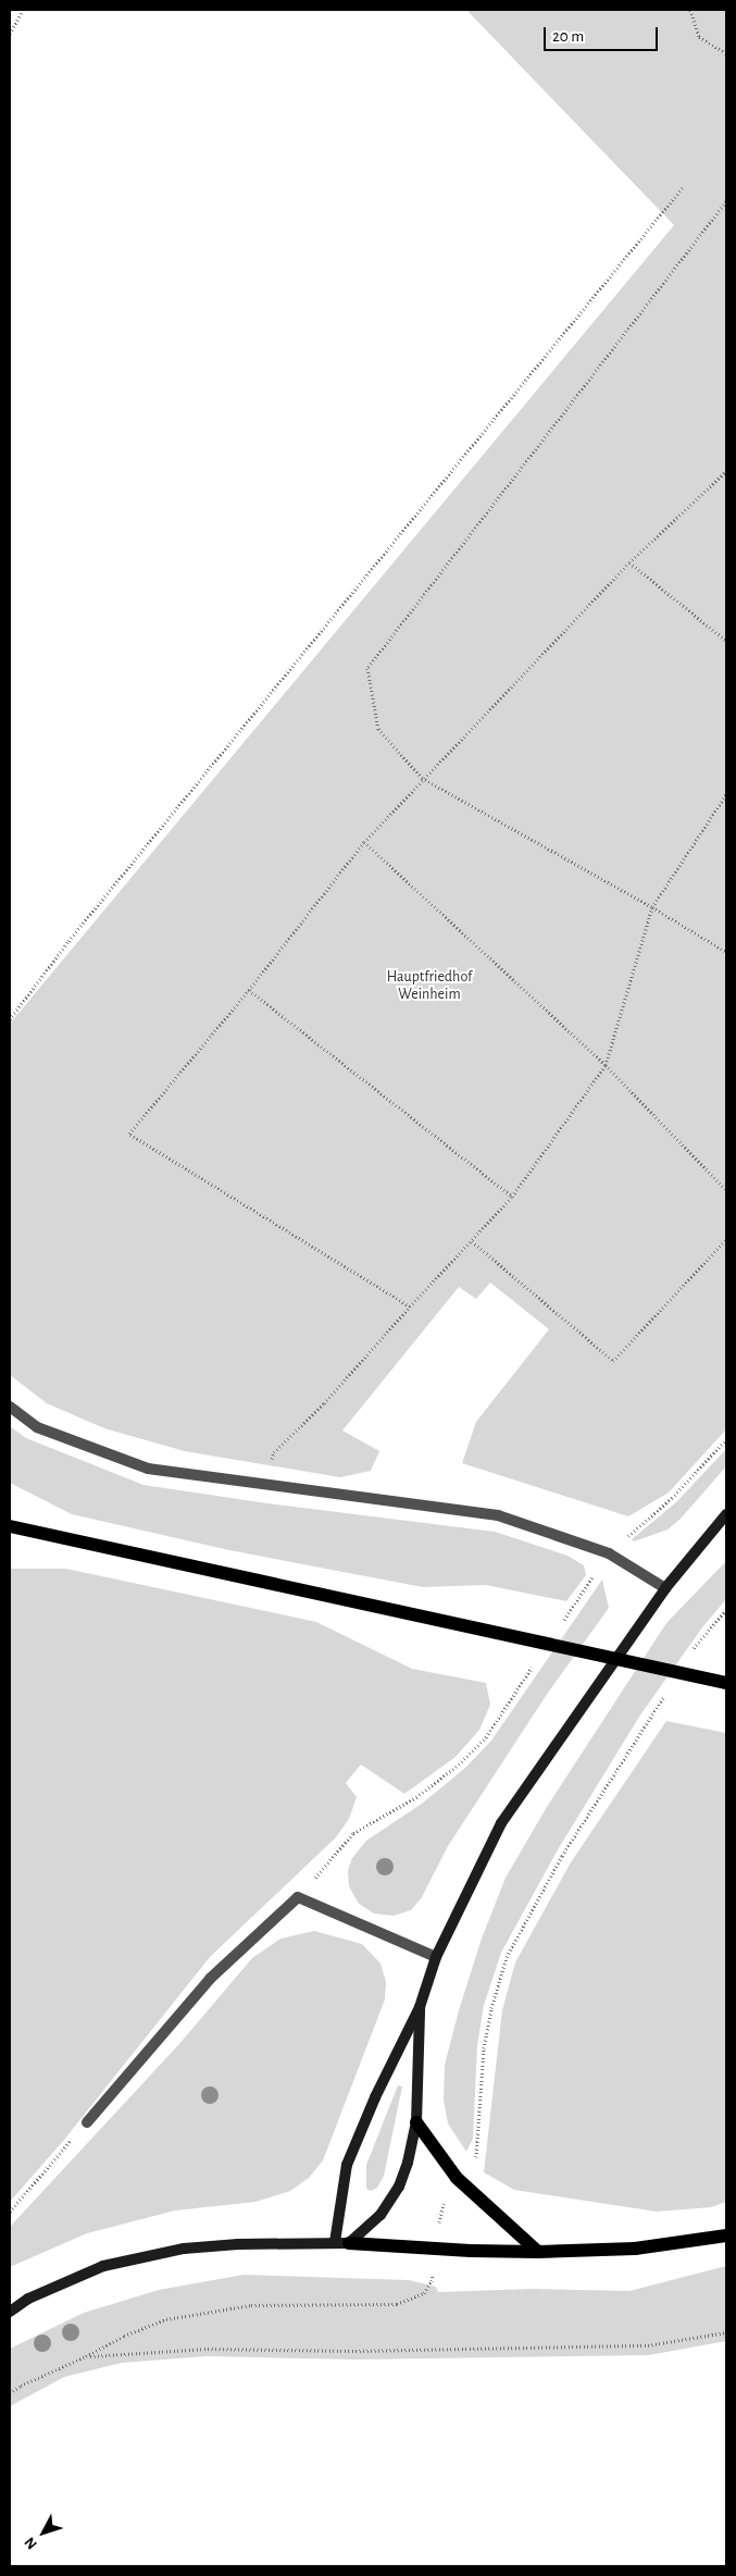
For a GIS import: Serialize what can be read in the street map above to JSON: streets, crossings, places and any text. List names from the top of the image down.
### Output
{
  "parks": ["Hauptfriedhof Weinheim"],
  "scale_bar": "20 m",
  "north": "bottom left"
}
